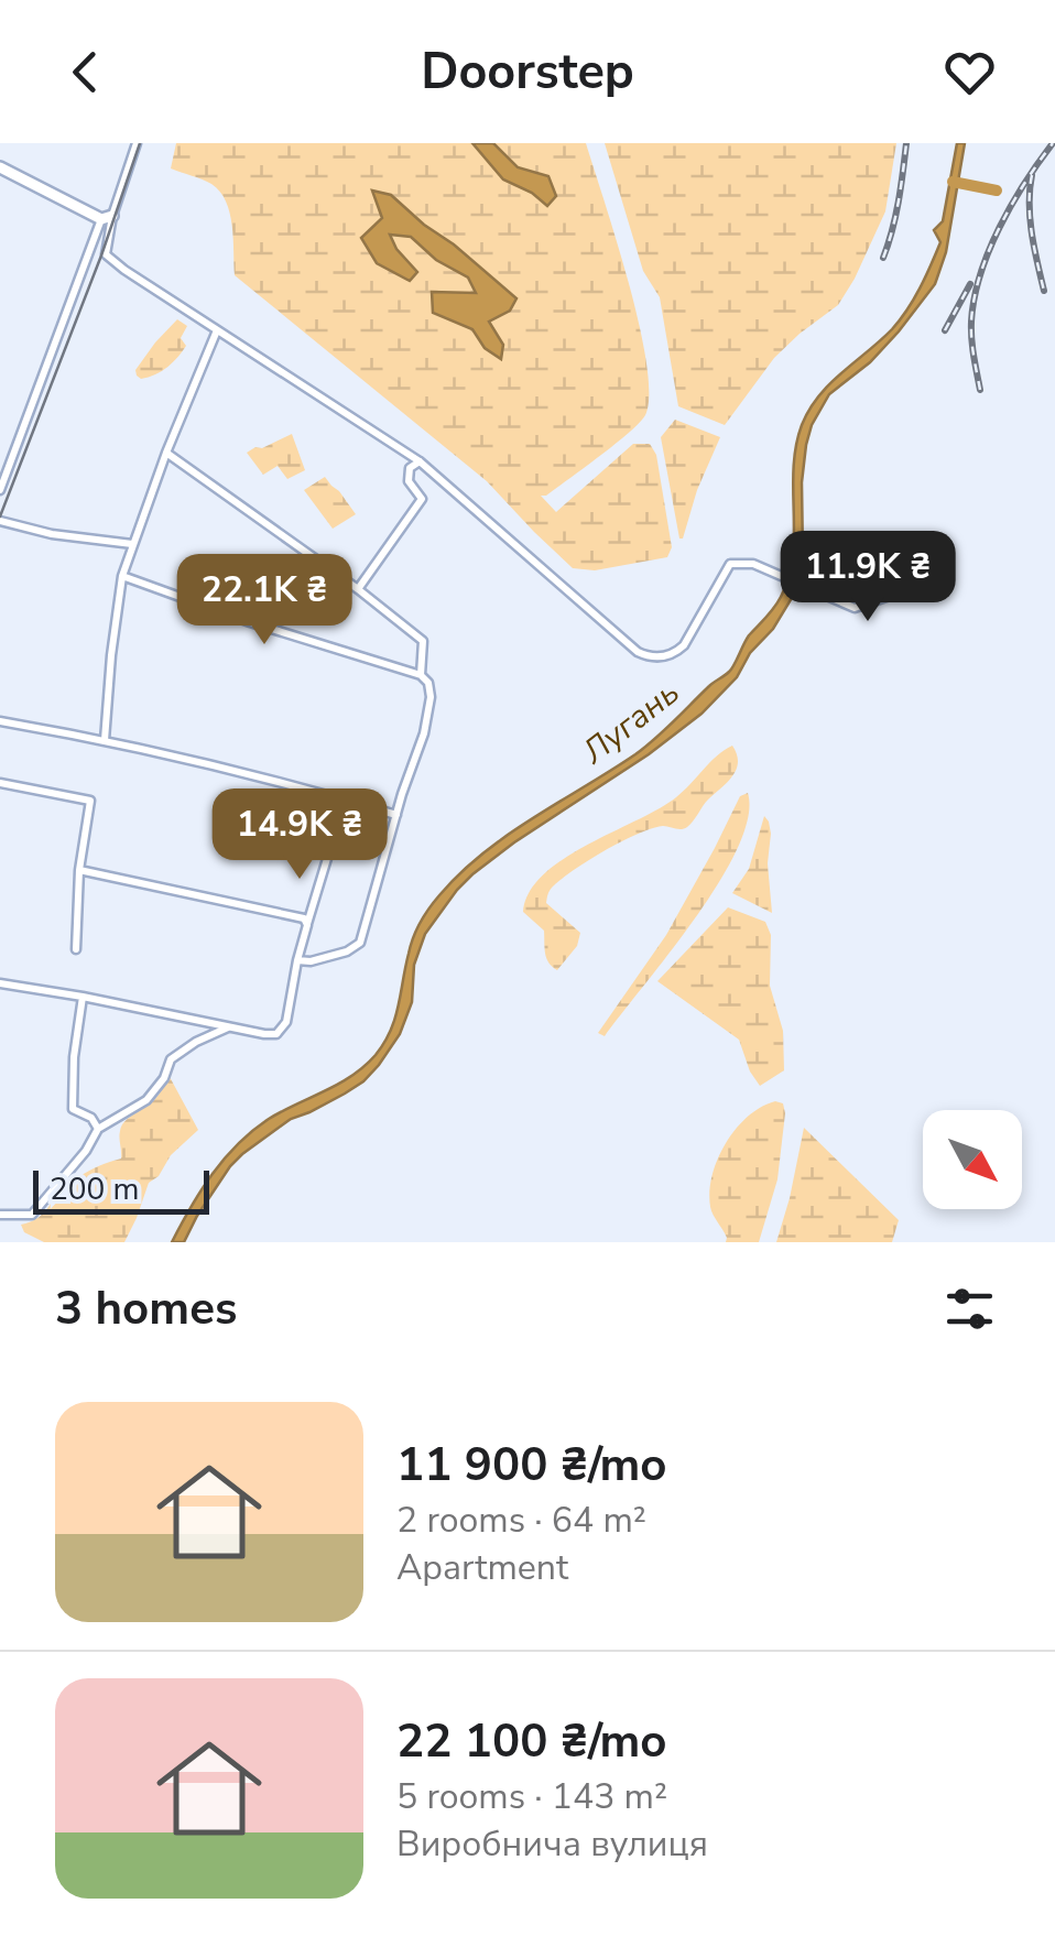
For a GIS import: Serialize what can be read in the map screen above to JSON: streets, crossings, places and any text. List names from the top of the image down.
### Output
{
  "water": ["Лугань"],
  "scale_bar": "200 m",
  "north": "bottom right",
  "page": {
    "header": "Doorstep",
    "price": ["11.9K ₴", "22.1K ₴", "14.9K ₴"],
    "scale": "200 m",
    "heading": "3 homes",
    "list": [
      {
        "name": "11 900 ₴/mo",
        "note": "2 rooms · 64 m² · Apartment"
      },
      {
        "name": "22 100 ₴/mo",
        "note": "5 rooms · 143 m² · Виробнича вулиця"
      }
    ]
  }
}
